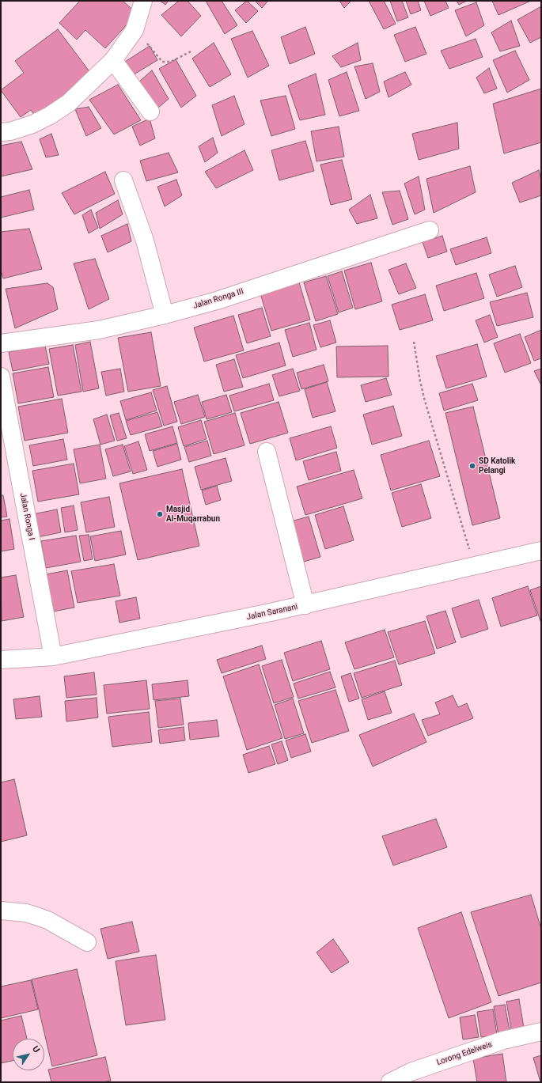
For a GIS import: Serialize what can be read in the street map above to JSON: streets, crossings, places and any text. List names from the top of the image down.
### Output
{
  "streets": {
    "street": [
      "Jalan Ronga III",
      "Jalan Ronga I",
      "Jalan Saranani",
      "Lorong Edelweis"
    ]
  },
  "crossings": [
    ["Jalan Ronga I", "Jalan Saranani"]
  ],
  "places": ["SD Katolik Pelangi", "Masjid Al-Muqarrabun"],
  "north": "top right"
}
